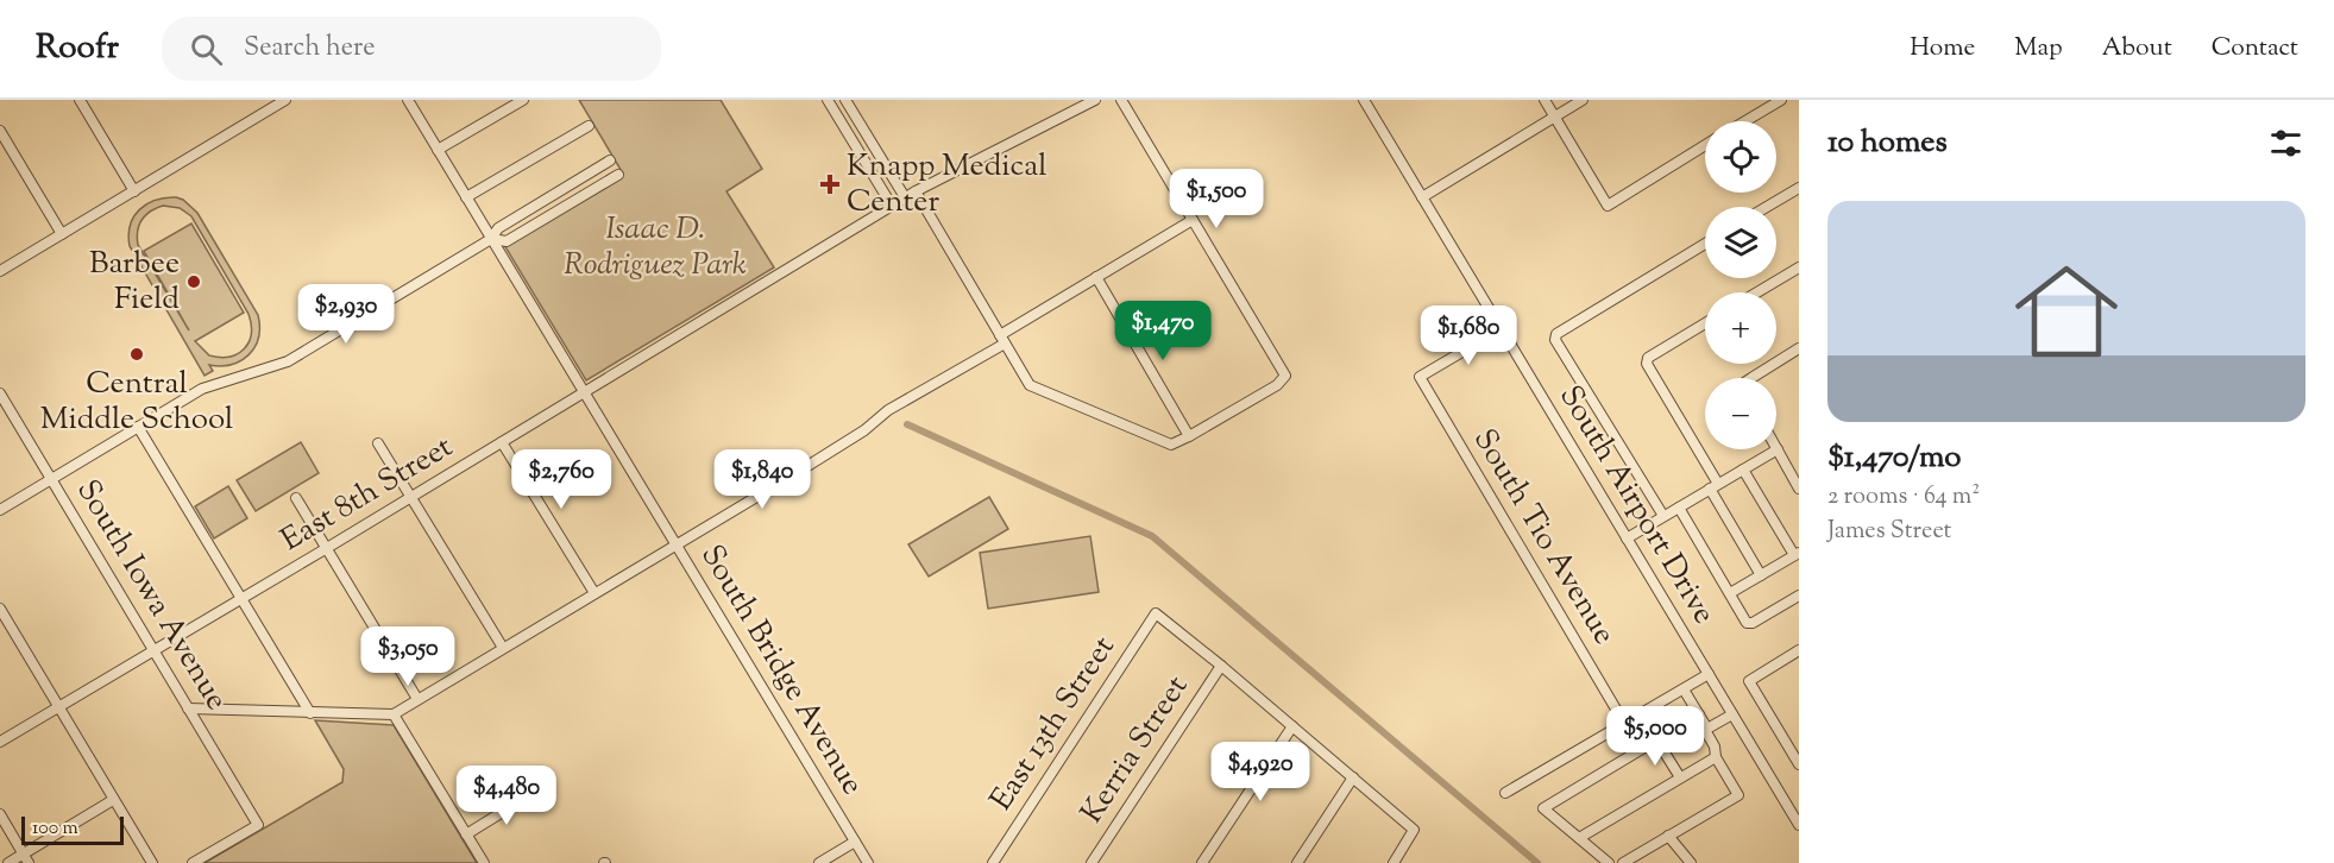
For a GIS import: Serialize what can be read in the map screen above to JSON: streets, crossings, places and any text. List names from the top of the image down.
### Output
{
  "streets": {
    "street": [
      "East 8th Street",
      "South Airport Drive",
      "South Tio Avenue",
      "South Iowa Avenue",
      "South Bridge Avenue",
      "East 13th Street",
      "Kerria Street"
    ]
  },
  "crossings": [
    ["East 8th Street", "South Iowa Avenue"],
    ["East 8th Street", "South Bridge Avenue"],
    ["South Airport Drive", "South Tio Avenue"],
    ["East 13th Street", "Kerria Street"]
  ],
  "parks": ["Isaac D. Rodriguez Park"],
  "places": {
    "health": ["Knapp Medical Center"],
    "other": ["Barbee Field", "Central Middle School"]
  },
  "scale_bar": "100 m",
  "page": {
    "header": "Roofr",
    "search": "Search here",
    "nav": [
      "Home",
      "Map",
      "About",
      "Contact"
    ],
    "heading": "10 homes",
    "map_buttons": ["+", "−"],
    "price": [
      "$1,500",
      "$2,930",
      "$1,470",
      "$1,680",
      "$2,760",
      "$1,840",
      "$3,050",
      "$5,000",
      "$4,920",
      "$4,480"
    ],
    "list": [
      {
        "name": "$1,470/mo",
        "note": "2 rooms · 64 m² · James Street"
      }
    ],
    "scale": "100 m"
  }
}
